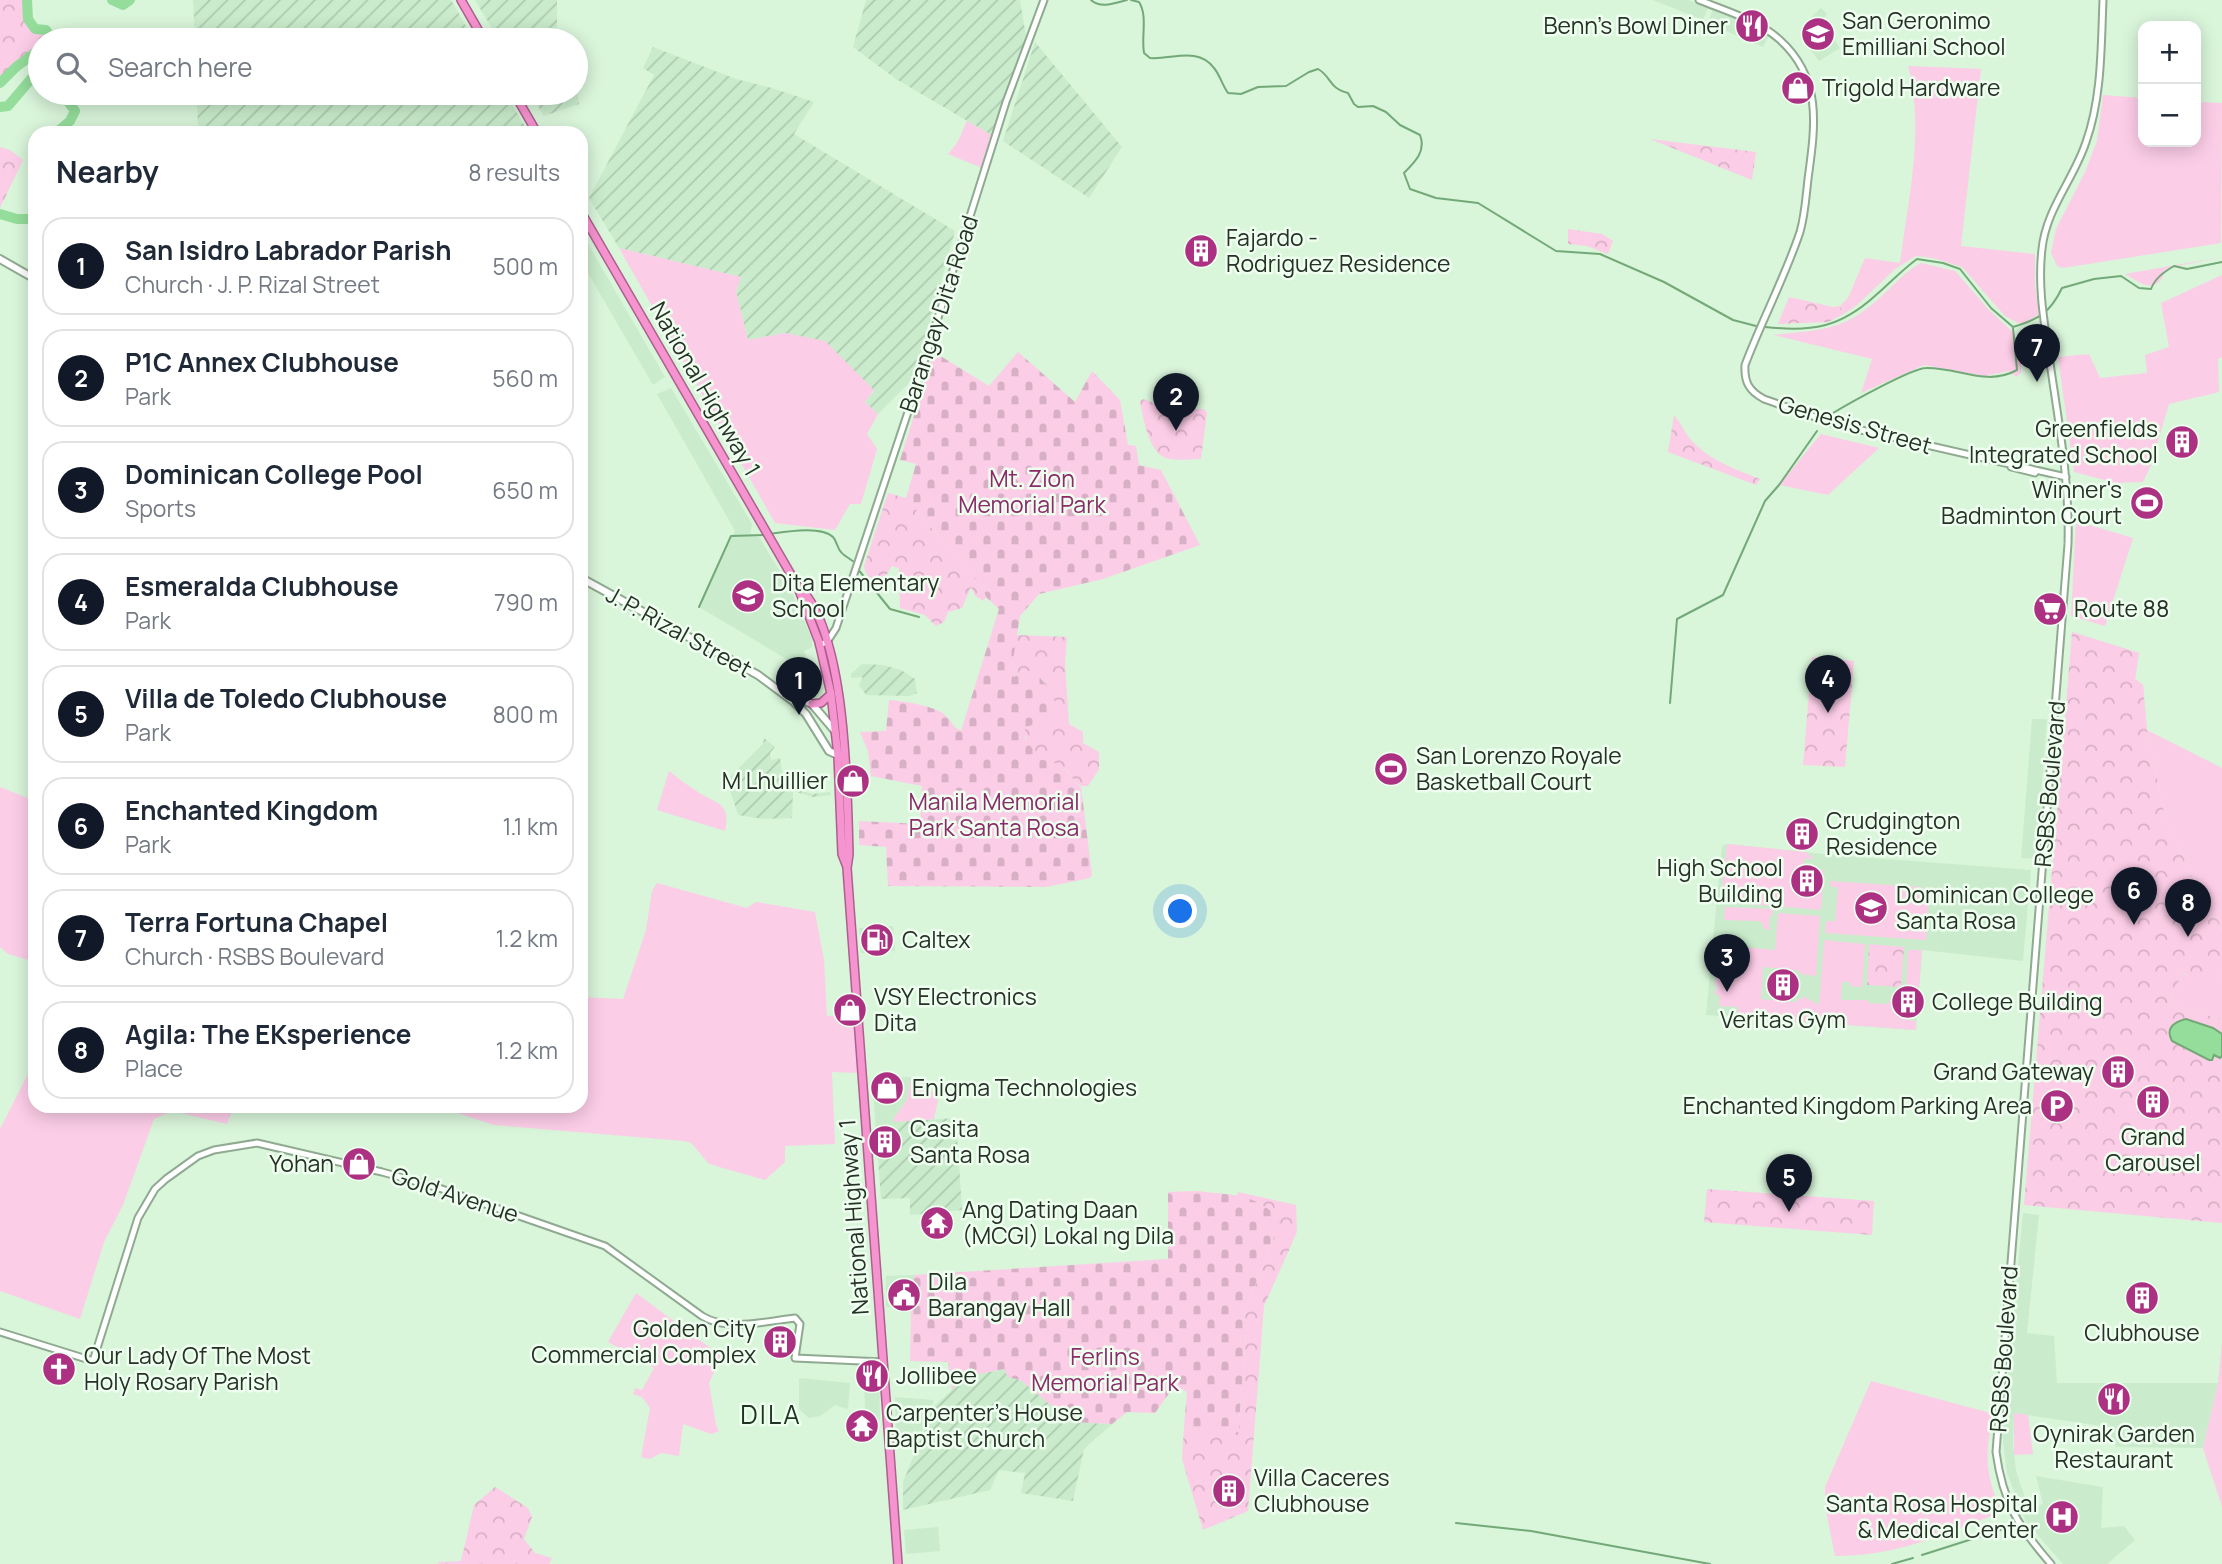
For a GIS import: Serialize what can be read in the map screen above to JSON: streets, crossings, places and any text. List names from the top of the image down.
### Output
{
  "streets": {
    "highway": ["National Highway 1"],
    "main road": ["J. P. Rizal Street"],
    "street": [
      "Barangay Dita Road",
      "Genesis Street",
      "RSBS Boulevard",
      "Gold Avenue"
    ]
  },
  "crossings": [
    ["Barangay Dita Road", "National Highway 1"],
    ["National Highway 1", "J. P. Rizal Street"],
    ["National Highway 1", "Gold Avenue"],
    ["Genesis Street", "RSBS Boulevard"]
  ],
  "districts": ["DILA"],
  "parks": ["Mt. Zion Memorial Park", "Manila Memorial Park Santa Rosa", "Ferlins Memorial Park"],
  "places": {
    "restaurant": ["Benn's Bowl Diner", "Jollibee", "Oynirak Garden Restaurant"],
    "school or university": ["San Geronimo Emilliani School", "Dita Elementary School", "Dominican College Santa Rosa"],
    "shop": [
      "Trigold Hardware",
      "M Lhuillier",
      "VSY Electronics Dita",
      "Enigma Technologies",
      "Yohan"
    ],
    "building": [
      "Fajardo - Rodriguez Residence",
      "Greenfields Integrated School",
      "Crudgington Residence",
      "High School Building",
      "Veritas Gym",
      "College Building",
      "Grand Gateway",
      "Grand Carousel",
      "Casita Santa Rosa",
      "Clubhouse",
      "Golden City Commercial Complex",
      "Villa Caceres Clubhouse"
    ],
    "sports": ["Winner's Badminton Court", "San Lorenzo Royale Basketball Court"],
    "supermarket": ["Route 88"],
    "fuel station": ["Caltex"],
    "parking": ["Enchanted Kingdom Parking Area"],
    "temple": ["Ang Dating Daan (MCGI) Lokal ng Dila", "Carpenter's House Baptist Church"],
    "public building": ["Dila Barangay Hall"],
    "church": ["Our Lady Of The Most Holy Rosary Parish"],
    "hospital": ["Santa Rosa Hospital & Medical Center"]
  },
  "page": {
    "map_buttons": ["+", "−"],
    "search": "Search here",
    "heading": ["Nearby", "8 results"],
    "list": [
      {
        "mark": "1",
        "name": "San Isidro Labrador Parish",
        "note": "Church · J. P. Rizal Street",
        "value": "500 m"
      },
      {
        "mark": "2",
        "name": "P1C Annex Clubhouse",
        "note": "Park",
        "value": "560 m"
      },
      {
        "mark": "3",
        "name": "Dominican College Pool",
        "note": "Sports",
        "value": "650 m"
      },
      {
        "mark": "4",
        "name": "Esmeralda Clubhouse",
        "note": "Park",
        "value": "790 m"
      },
      {
        "mark": "5",
        "name": "Villa de Toledo Clubhouse",
        "note": "Park",
        "value": "800 m"
      },
      {
        "mark": "6",
        "name": "Enchanted Kingdom",
        "note": "Park",
        "value": "1.1 km"
      },
      {
        "mark": "7",
        "name": "Terra Fortuna Chapel",
        "note": "Church · RSBS Boulevard",
        "value": "1.2 km"
      },
      {
        "mark": "8",
        "name": "Agila: The EKsperience",
        "note": "Place",
        "value": "1.2 km"
      }
    ],
    "pins": [
      "7",
      "2",
      "4",
      "1",
      "6",
      "8",
      "3",
      "5"
    ]
  }
}
